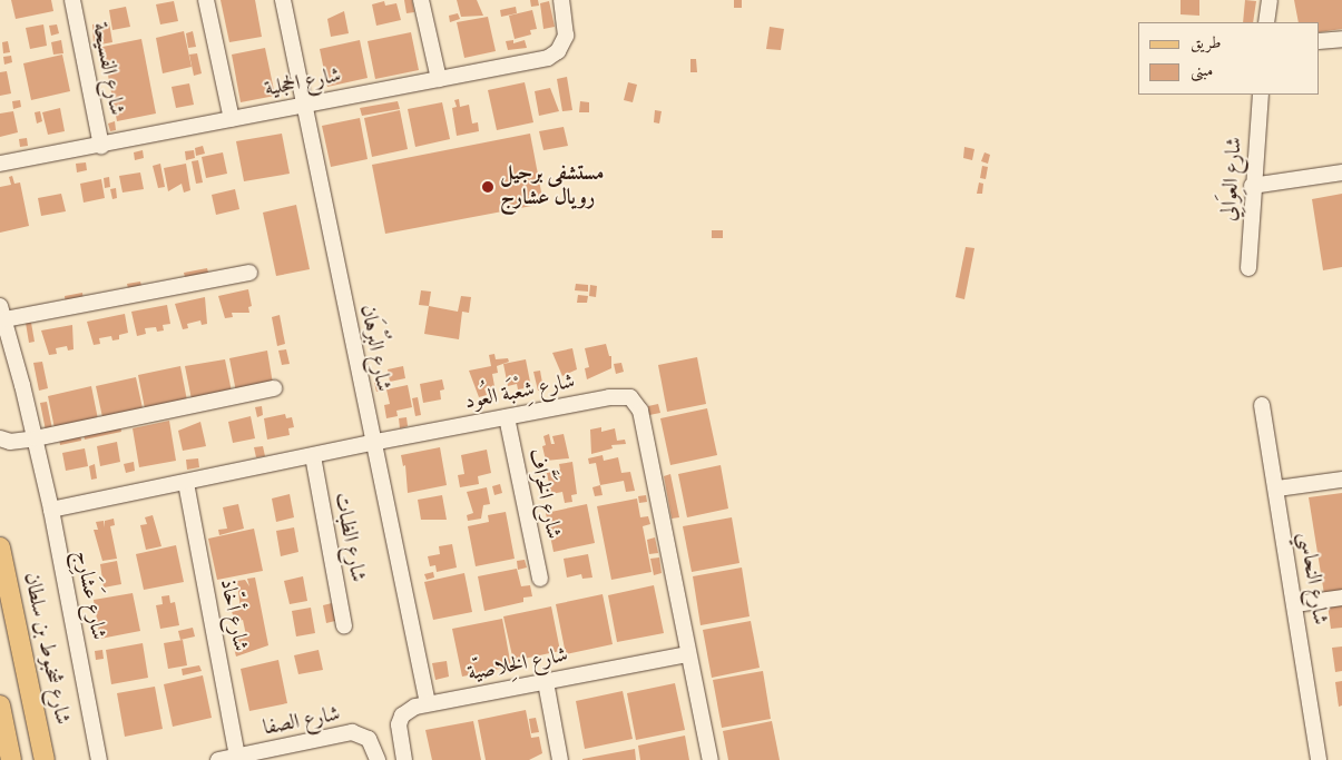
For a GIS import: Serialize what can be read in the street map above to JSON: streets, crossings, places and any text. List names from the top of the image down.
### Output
{
  "streets": {
    "main road": ["شارع شخبوط بن سلطان"],
    "street": [
      "شارع الفسيحة",
      "شارع الحجلية",
      "شارع العِوَالِي",
      "شارع البُرْهَان",
      "شارع شِعْبَة العُود",
      "شارع الخَزَّاف",
      "شارع الظبات",
      "شارع النحاسي",
      "شارع عَشَارِج",
      "شارع أخّاذ",
      "شارع الخِلاصيّة",
      "شارع الصفا"
    ]
  },
  "crossings": [
    ["شارع الفسيحة", "شارع الحجلية"],
    ["شارع الحجلية", "شارع البُرْهَان"],
    ["شارع البُرْهَان", "شارع شِعْبَة العُود"],
    ["شارع البُرْهَان", "شارع الخِلاصيّة"],
    ["شارع شِعْبَة العُود", "شارع الخَزَّاف"],
    ["شارع شِعْبَة العُود", "شارع الظبات"],
    ["شارع شِعْبَة العُود", "شارع عَشَارِج"],
    ["شارع شِعْبَة العُود", "شارع أخّاذ"],
    ["شارع شِعْبَة العُود", "شارع الخِلاصيّة"],
    ["شارع أخّاذ", "شارع الصفا"]
  ],
  "places": ["مستشفى برجيل رويال عشارج"],
  "legend": ["طريق", "مبنى"]
}
